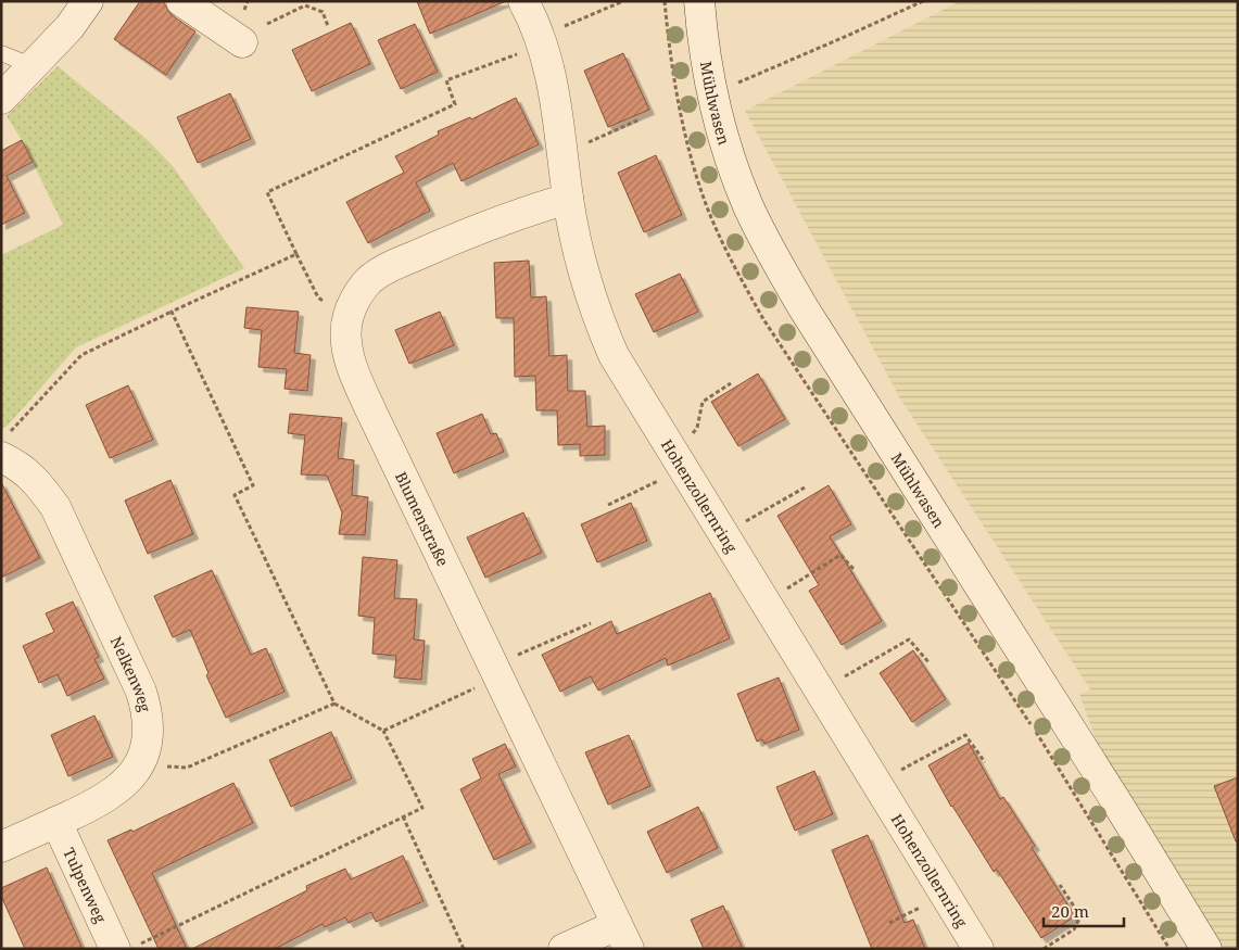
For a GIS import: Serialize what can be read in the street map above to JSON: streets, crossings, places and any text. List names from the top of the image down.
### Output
{
  "streets": {
    "street": [
      "Mühlwasen",
      "Hohenzollernring",
      "Blumenstraße",
      "Nelkenweg",
      "Tulpenweg"
    ]
  },
  "crossings": [
    ["Hohenzollernring", "Blumenstraße"],
    ["Nelkenweg", "Tulpenweg"]
  ],
  "scale_bar": "20 m"
}
